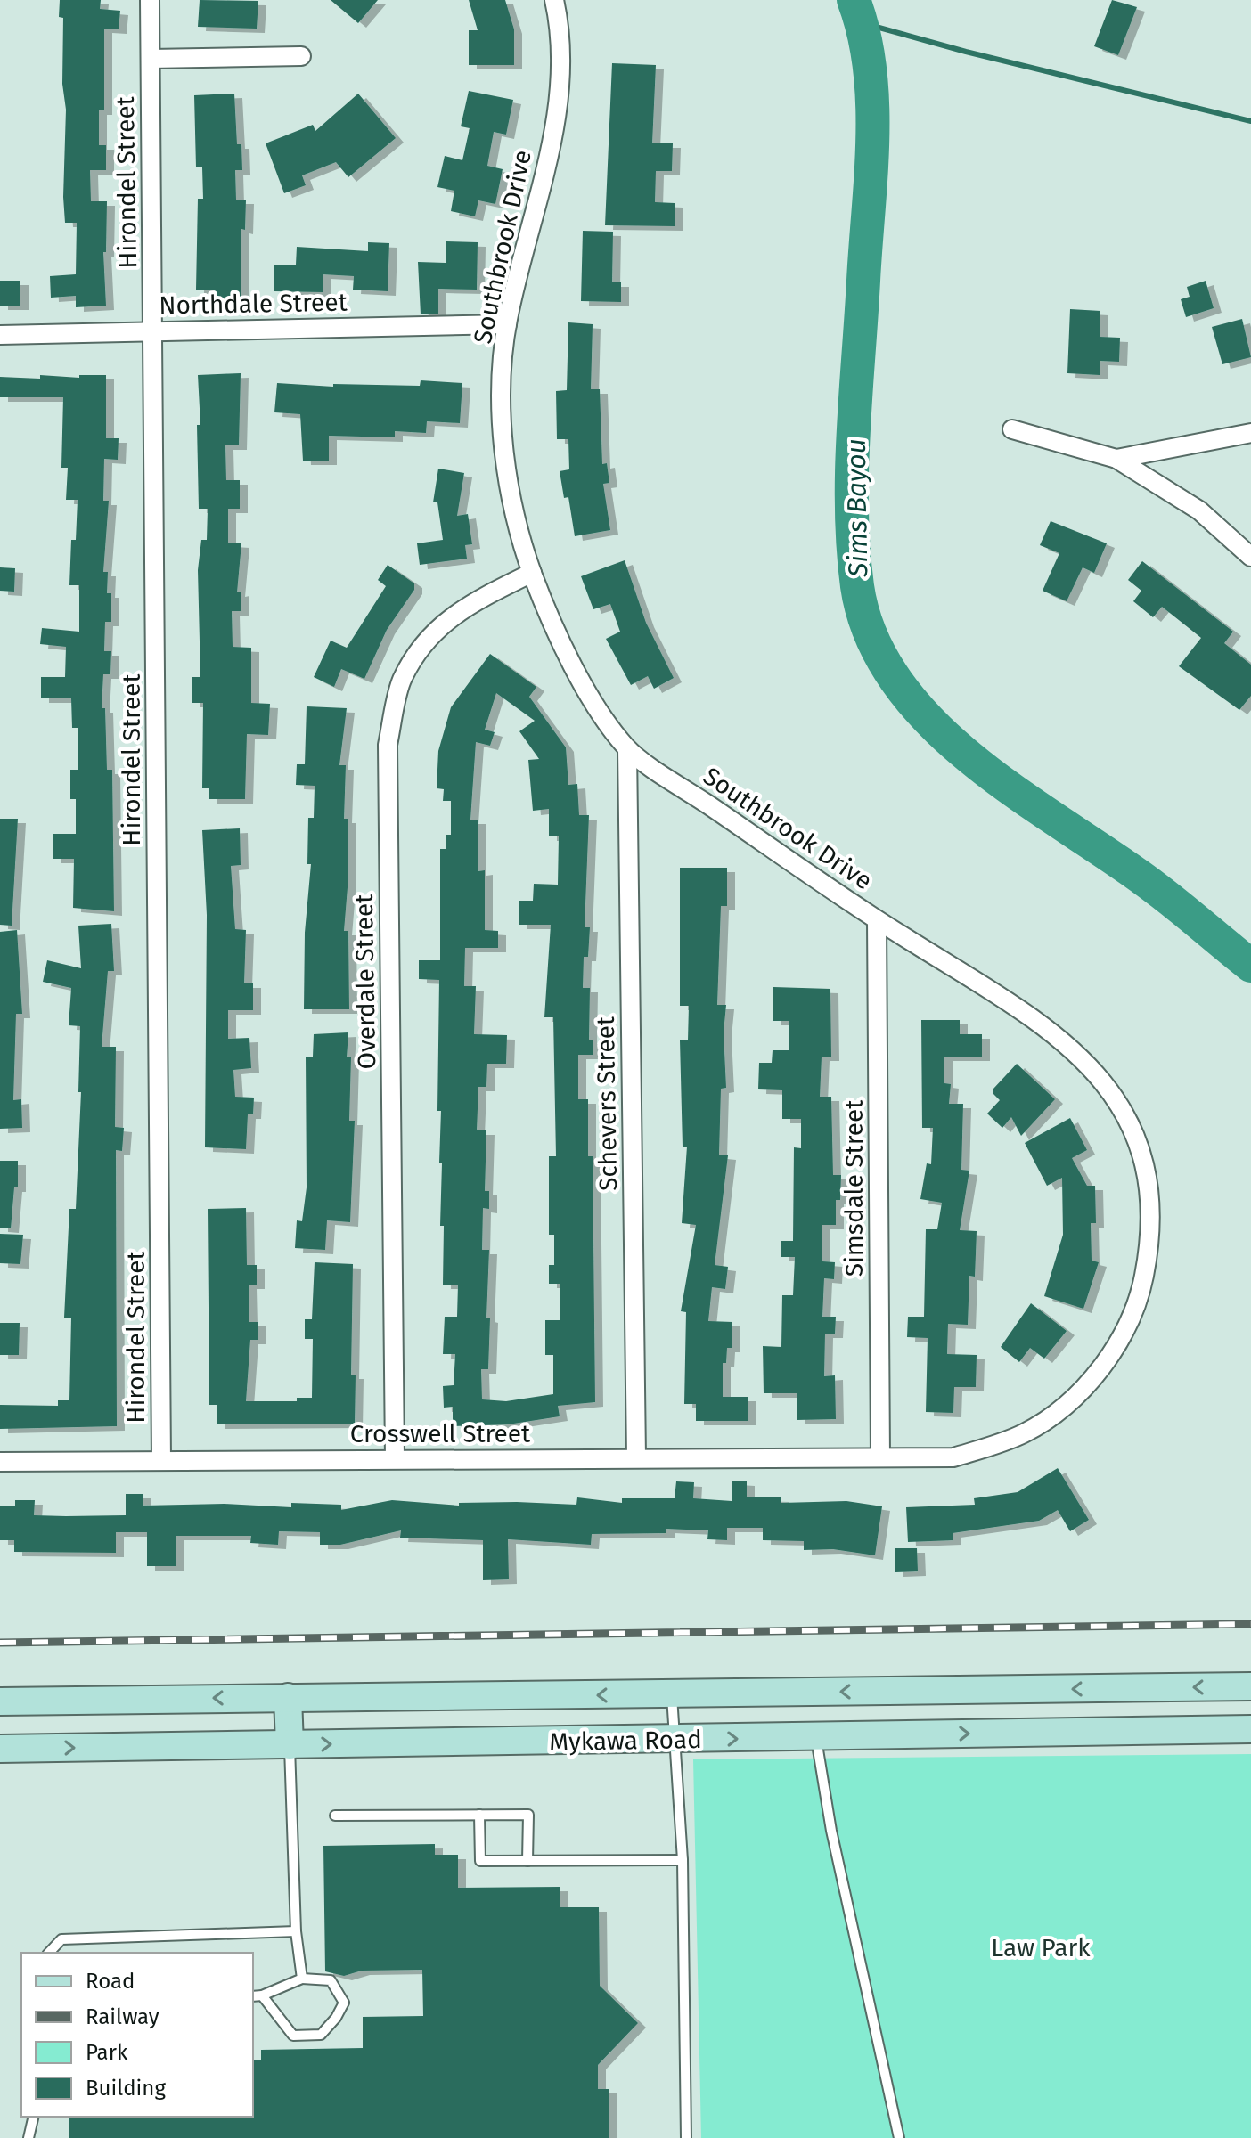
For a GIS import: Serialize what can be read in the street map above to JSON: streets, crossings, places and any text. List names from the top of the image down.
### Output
{
  "streets": {
    "main road": ["Mykawa Road"],
    "street": [
      "Hirondel Street",
      "Southbrook Drive",
      "Northdale Street",
      "Overdale Street",
      "Schevers Street",
      "Simsdale Street",
      "Crosswell Street"
    ]
  },
  "crossings": [
    ["Hirondel Street", "Northdale Street"],
    ["Hirondel Street", "Crosswell Street"],
    ["Southbrook Drive", "Northdale Street"],
    ["Southbrook Drive", "Overdale Street"],
    ["Southbrook Drive", "Schevers Street"],
    ["Southbrook Drive", "Simsdale Street"],
    ["Southbrook Drive", "Crosswell Street"],
    ["Overdale Street", "Crosswell Street"],
    ["Schevers Street", "Crosswell Street"],
    ["Simsdale Street", "Crosswell Street"]
  ],
  "water": ["Sims Bayou"],
  "parks": ["Law Park"],
  "legend": [
    "Road",
    "Railway",
    "Park",
    "Building"
  ]
}
